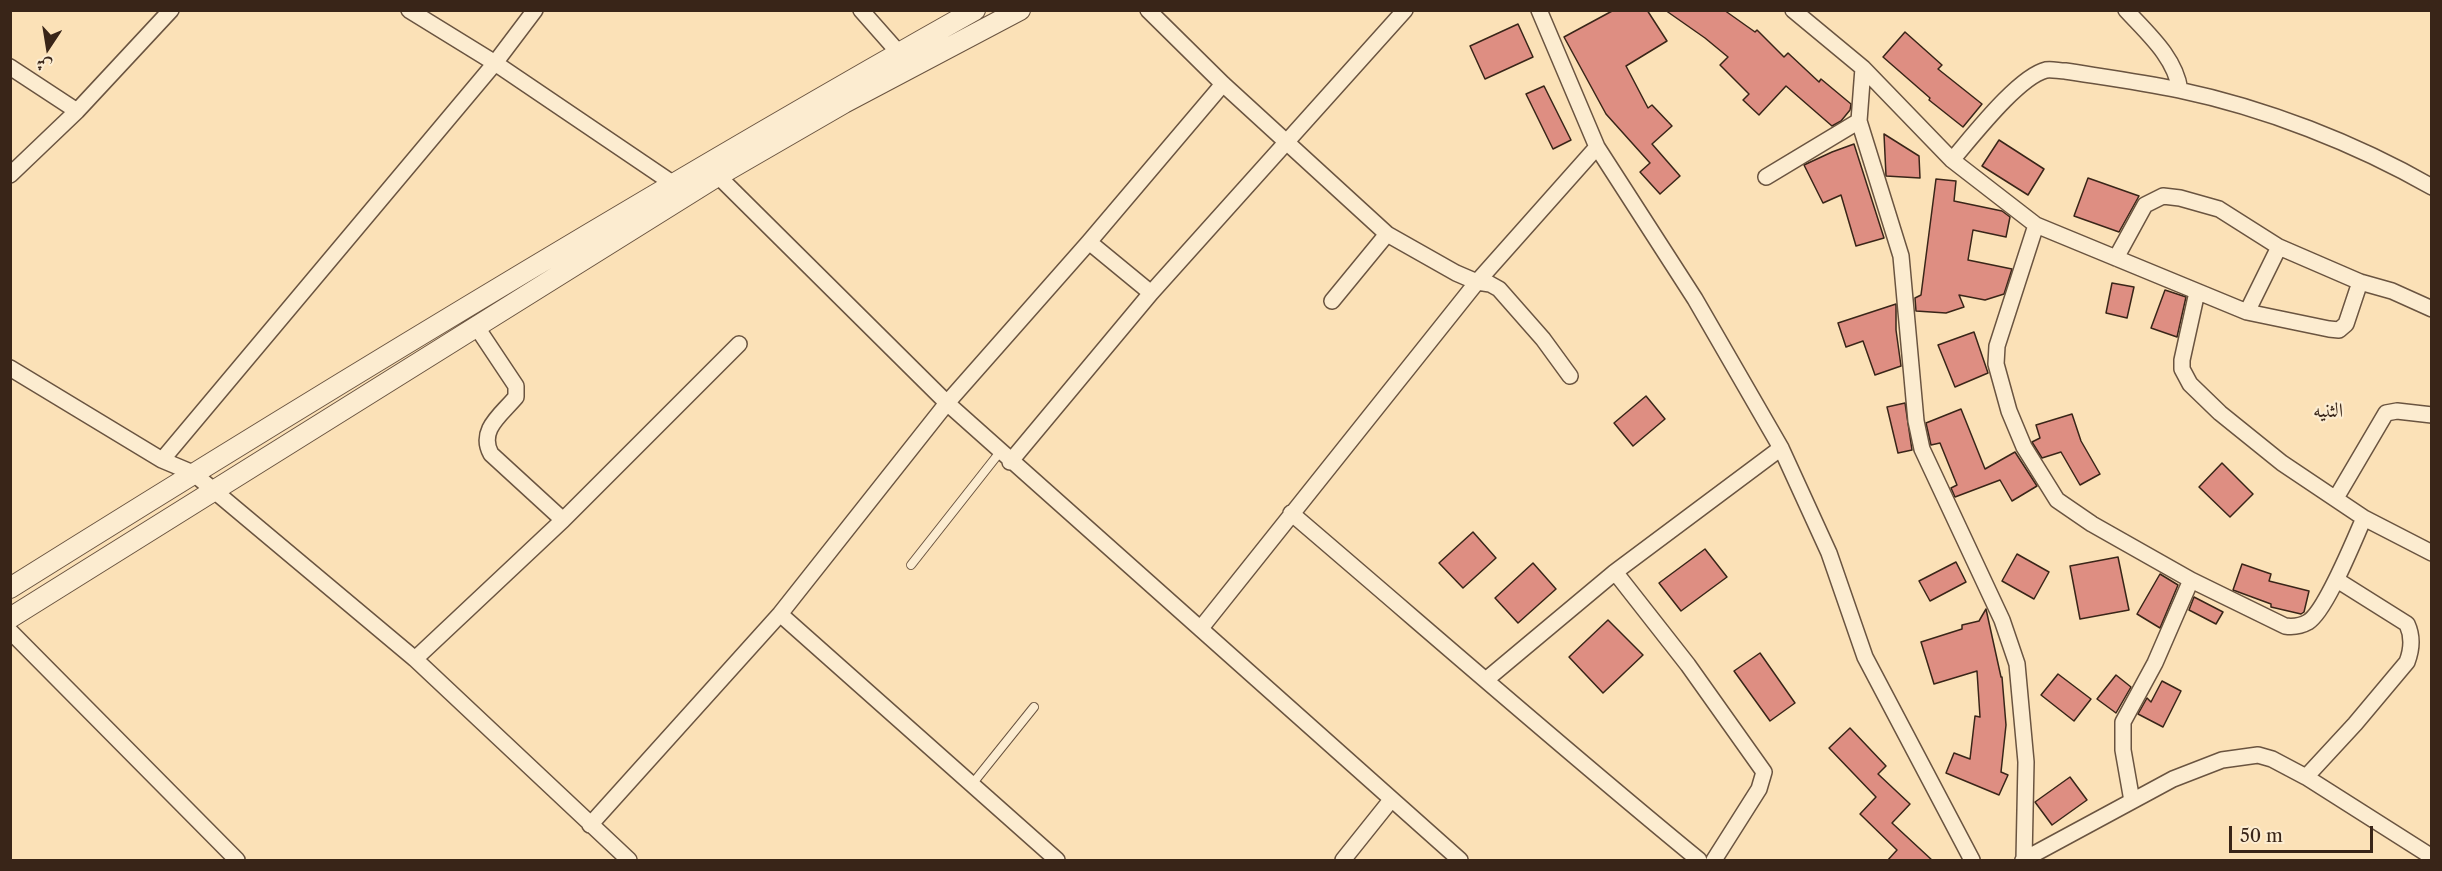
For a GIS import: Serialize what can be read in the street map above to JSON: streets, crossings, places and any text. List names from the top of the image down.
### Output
{
  "districts": ["الثنيه"],
  "scale_bar": "50 m",
  "north": "bottom"
}
